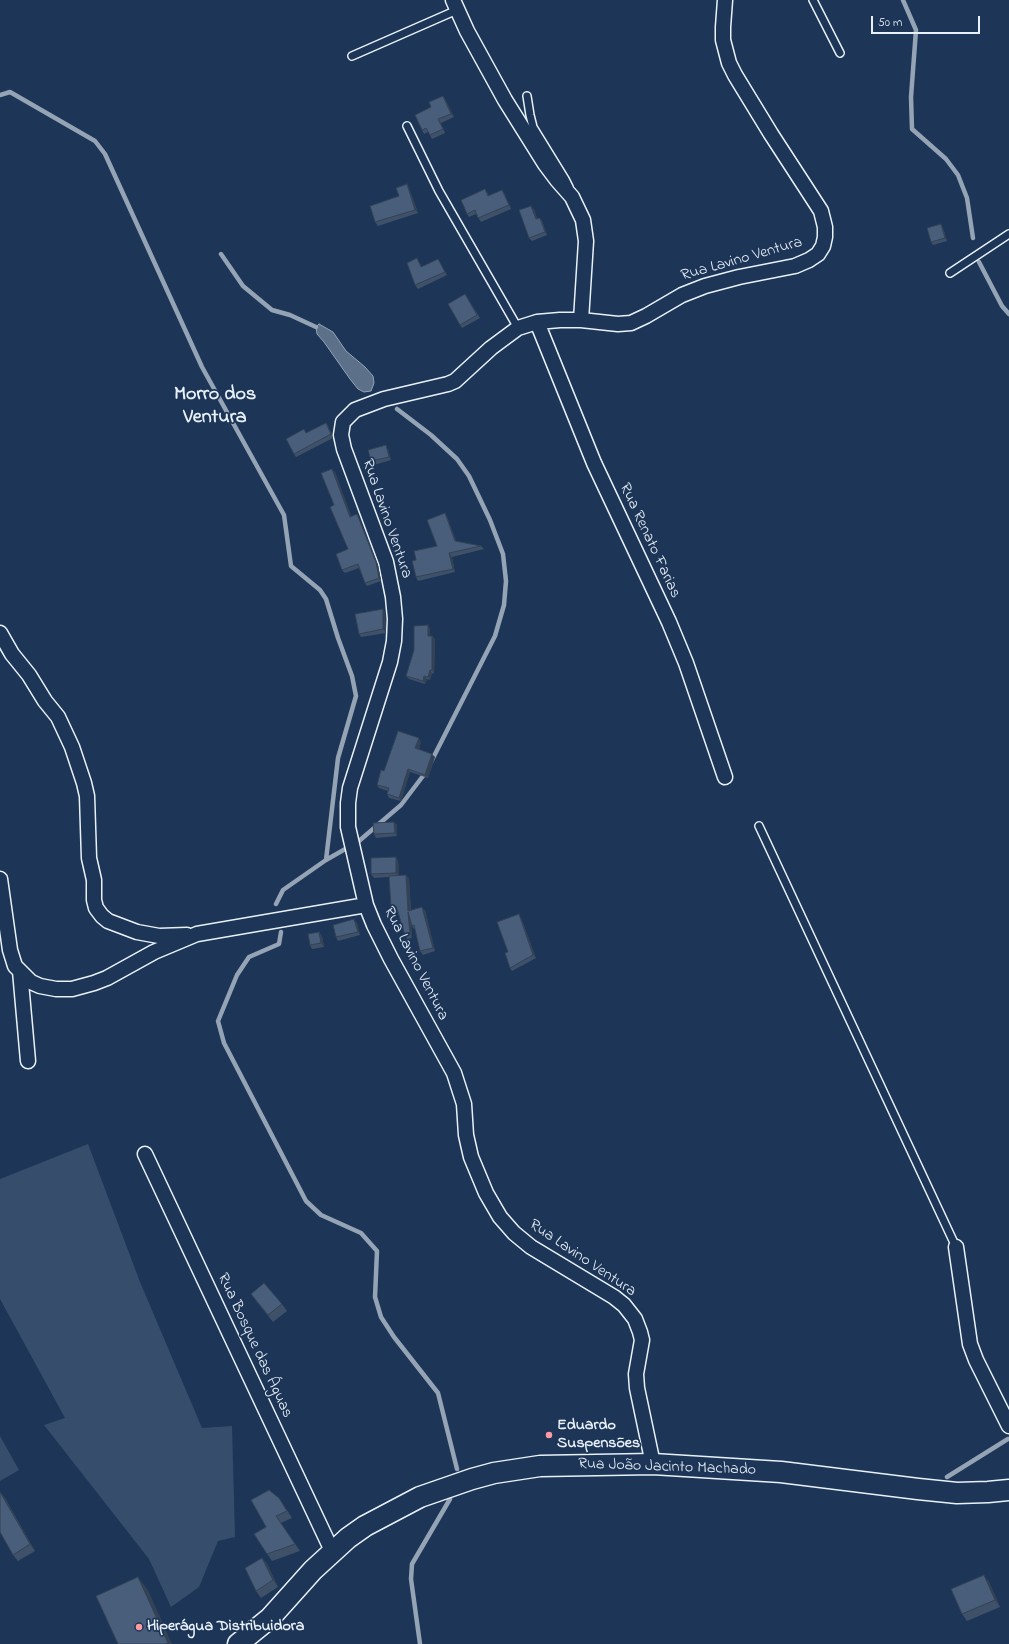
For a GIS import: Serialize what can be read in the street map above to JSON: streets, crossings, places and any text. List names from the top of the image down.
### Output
{
  "streets": {
    "main road": ["Rua João Jacinto Machado"],
    "street": ["Rua Lavino Ventura", "Rua Renato Farias", "Rua Bosque das Águas"]
  },
  "crossings": [
    ["Rua Lavino Ventura", "Rua Renato Farias"],
    ["Rua Lavino Ventura", "Rua João Jacinto Machado"],
    ["Rua Bosque das Águas", "Rua João Jacinto Machado"]
  ],
  "districts": ["Morro dos Ventura"],
  "places": ["Eduardo Suspensões", "Hiperágua Distribuidora"],
  "scale_bar": "50 m"
}
